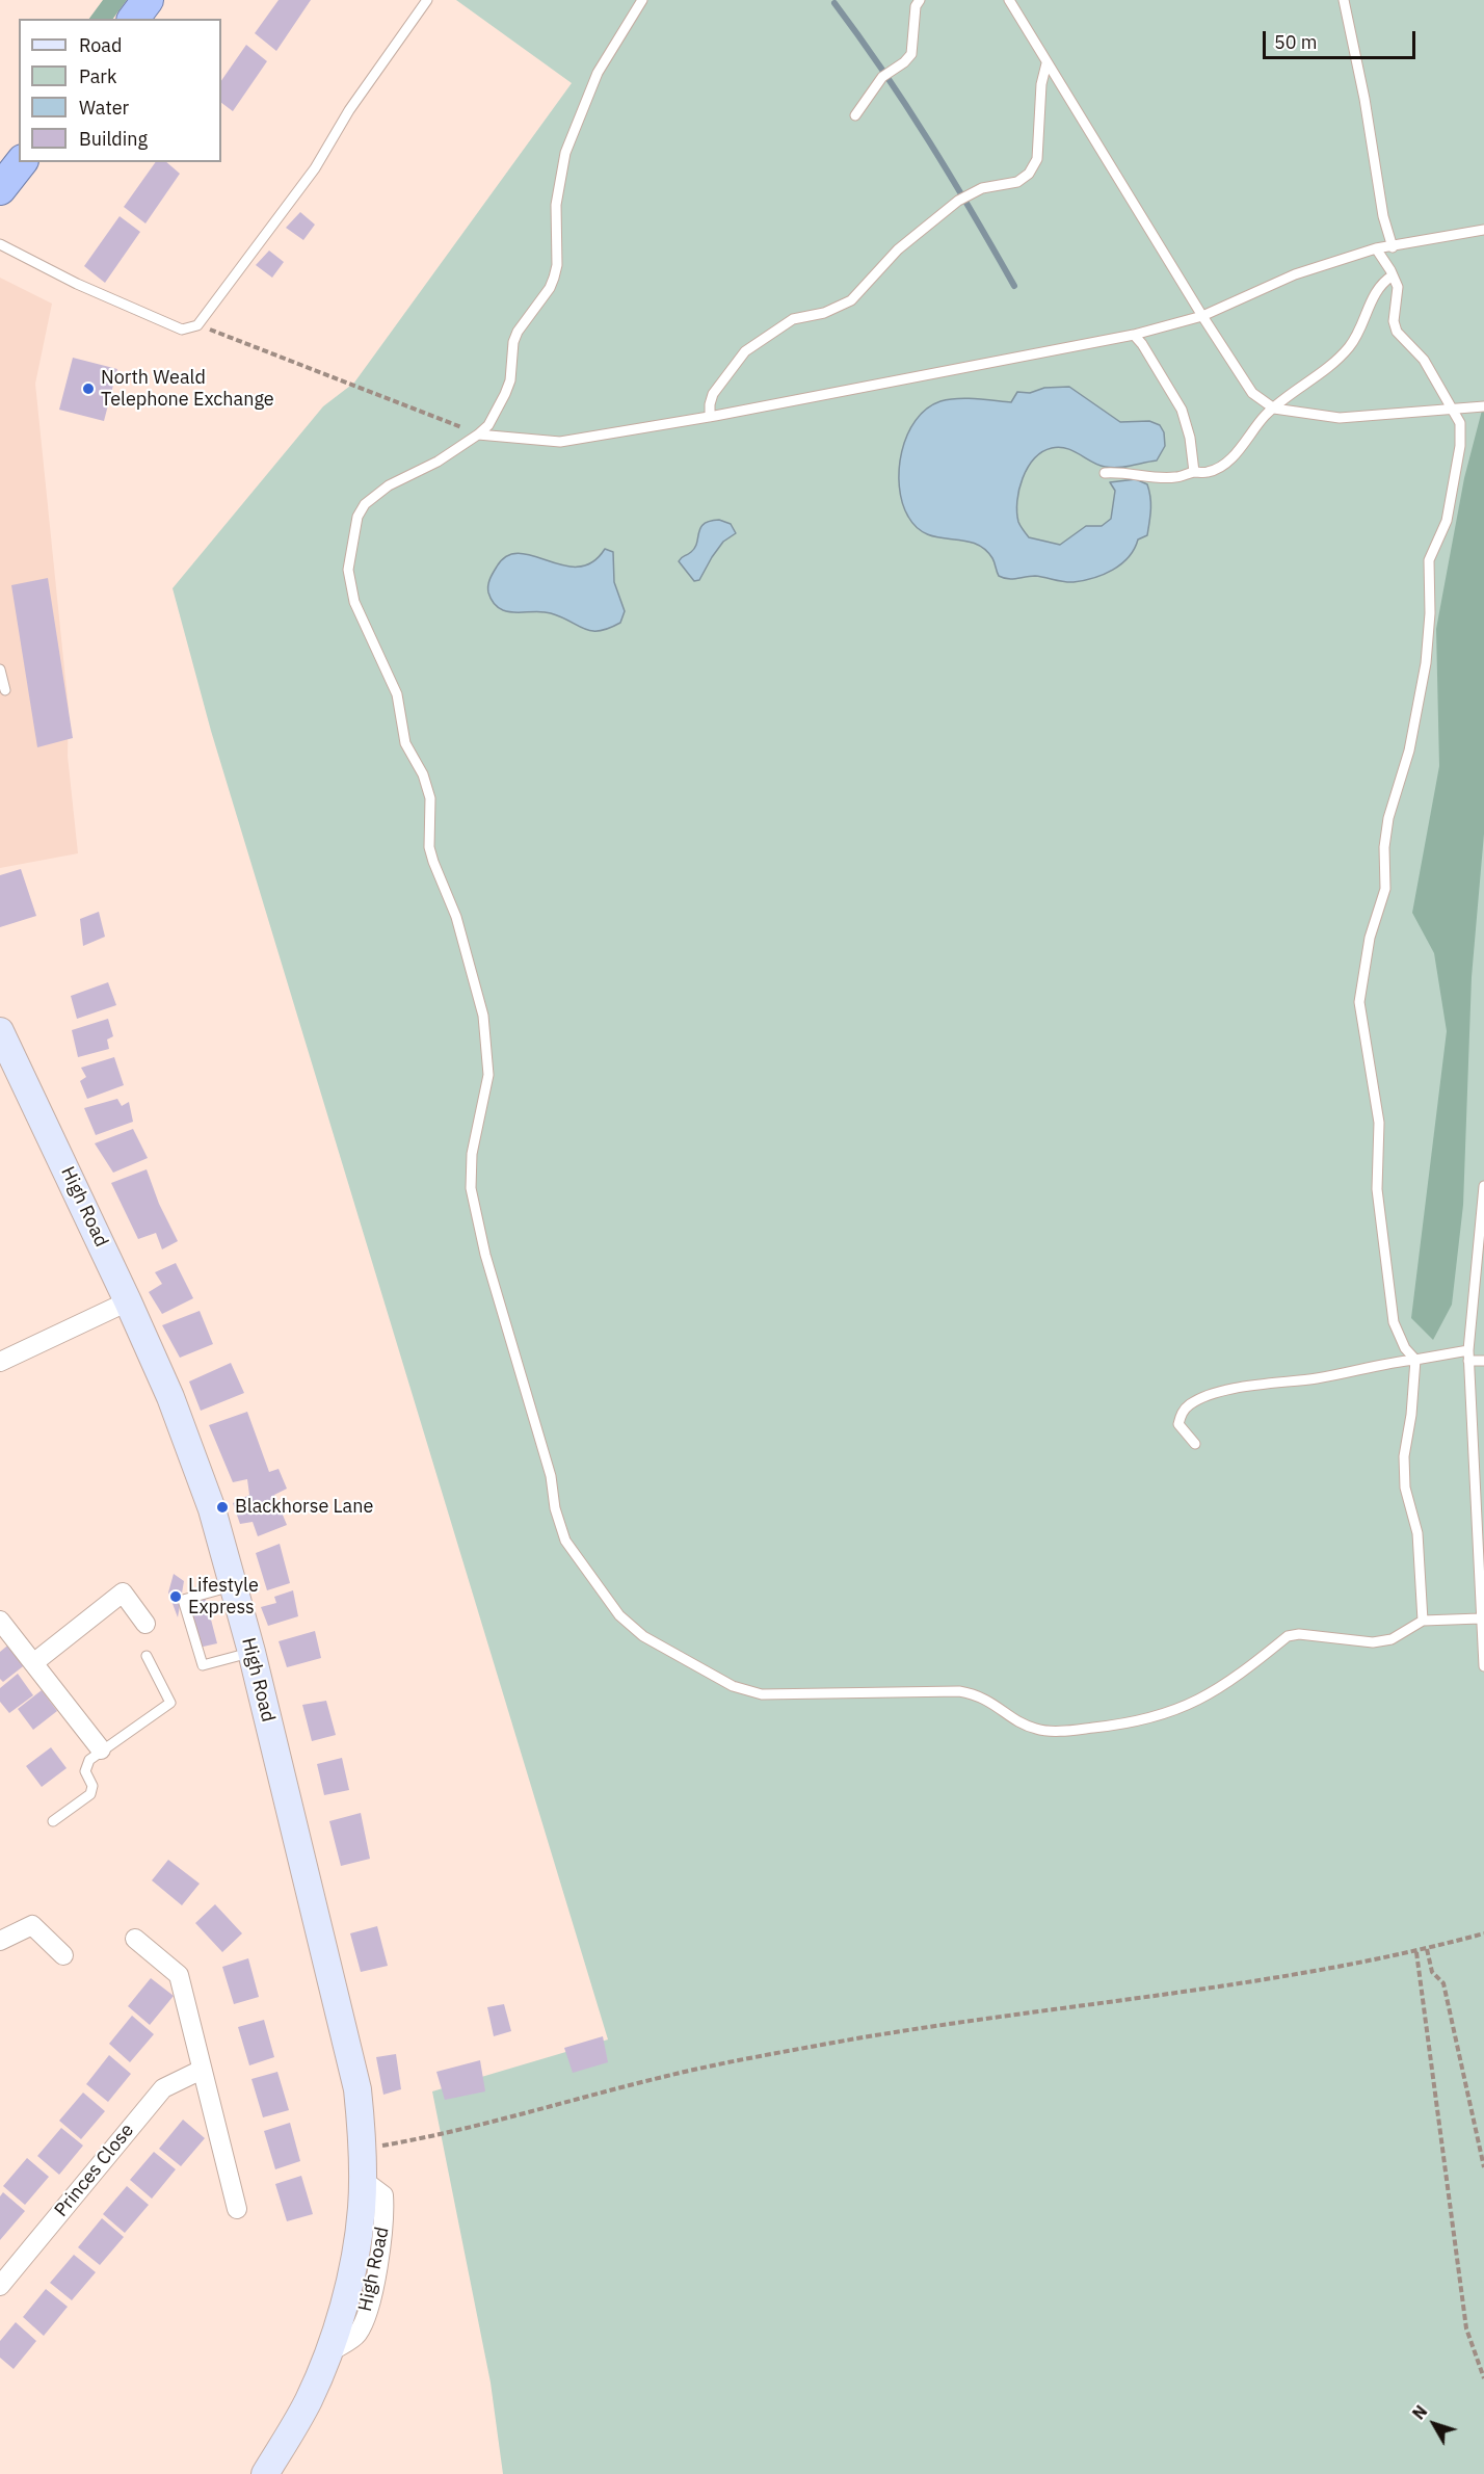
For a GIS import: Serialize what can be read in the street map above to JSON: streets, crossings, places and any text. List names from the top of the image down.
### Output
{
  "streets": {
    "main road": ["High Road"],
    "street": ["Princes Close"]
  },
  "places": ["North Weald Telephone Exchange", "Blackhorse Lane", "Lifestyle Express"],
  "legend": [
    "Road",
    "Park",
    "Water",
    "Building"
  ],
  "scale_bar": "50 m",
  "north": "top left"
}
